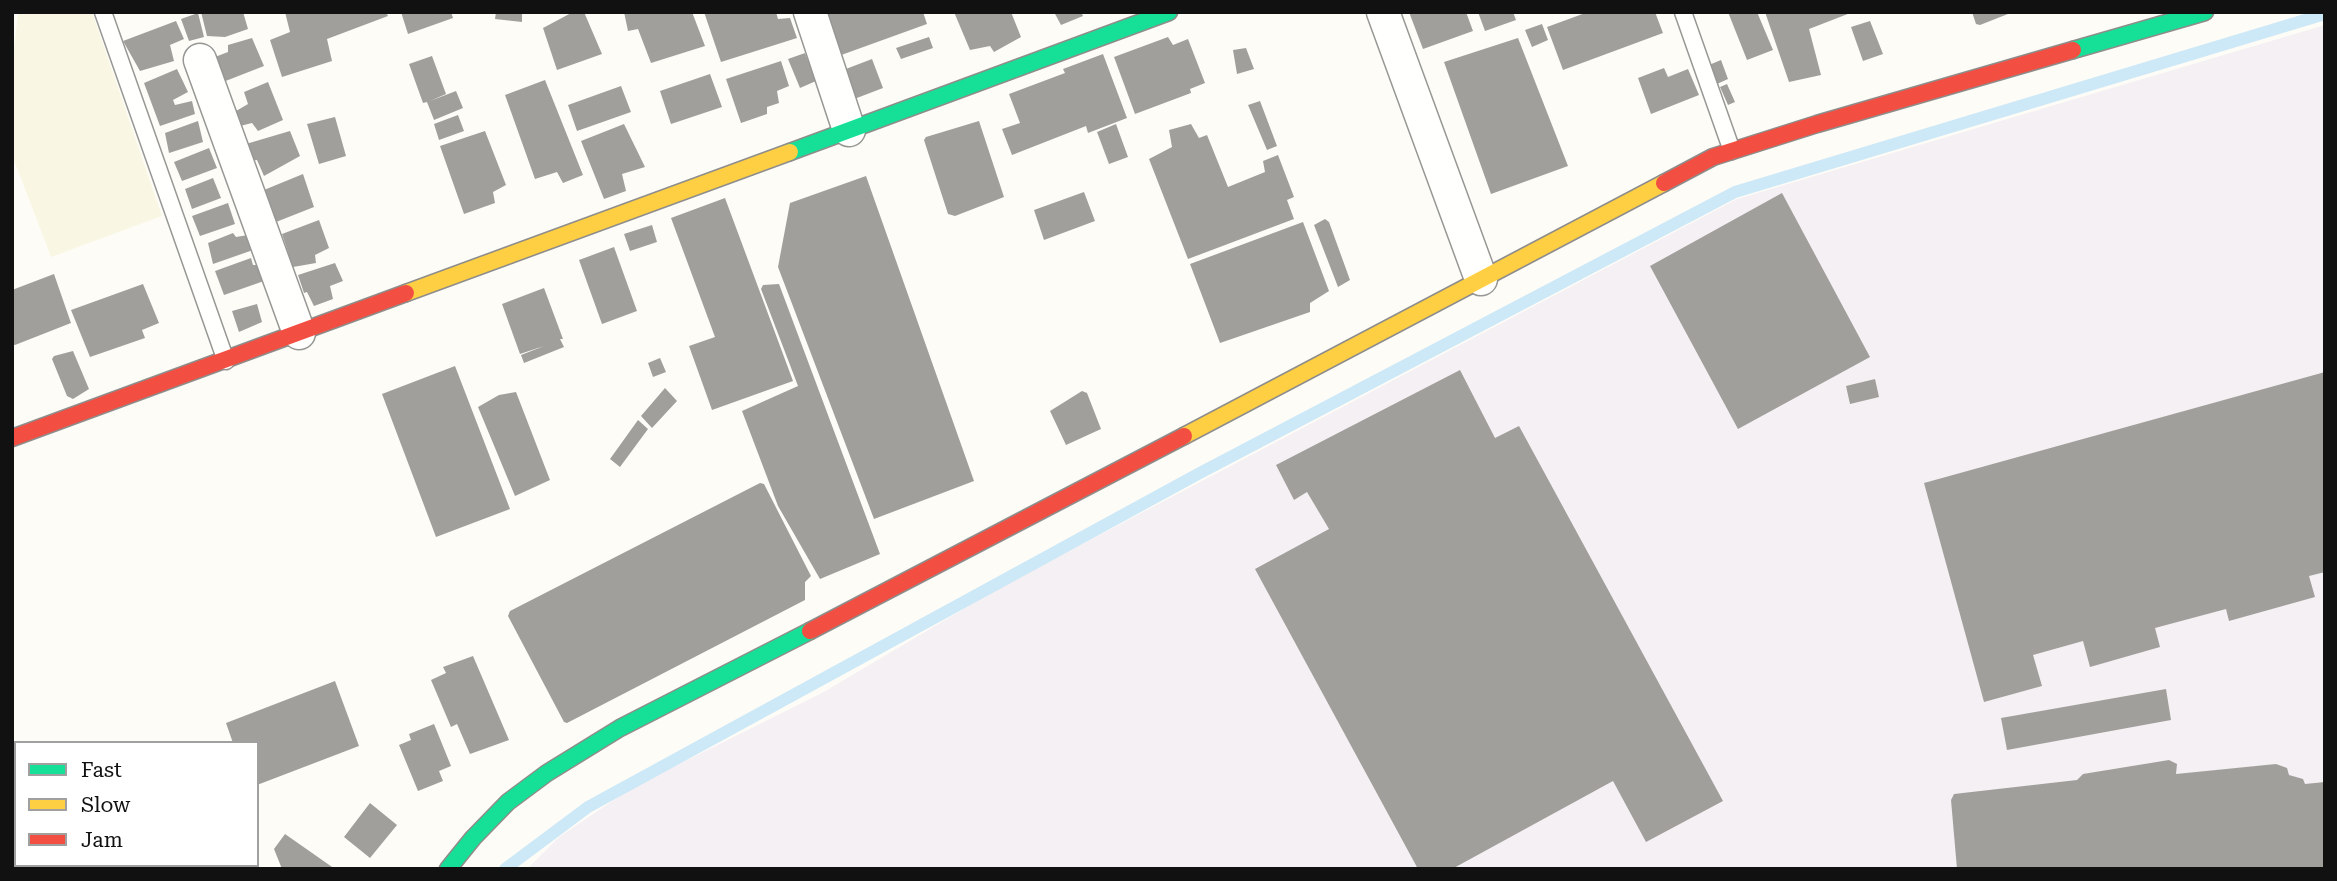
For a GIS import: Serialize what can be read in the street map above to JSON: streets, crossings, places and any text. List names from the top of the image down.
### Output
{
  "legend": ["Fast", "Slow", "Jam"]
}
